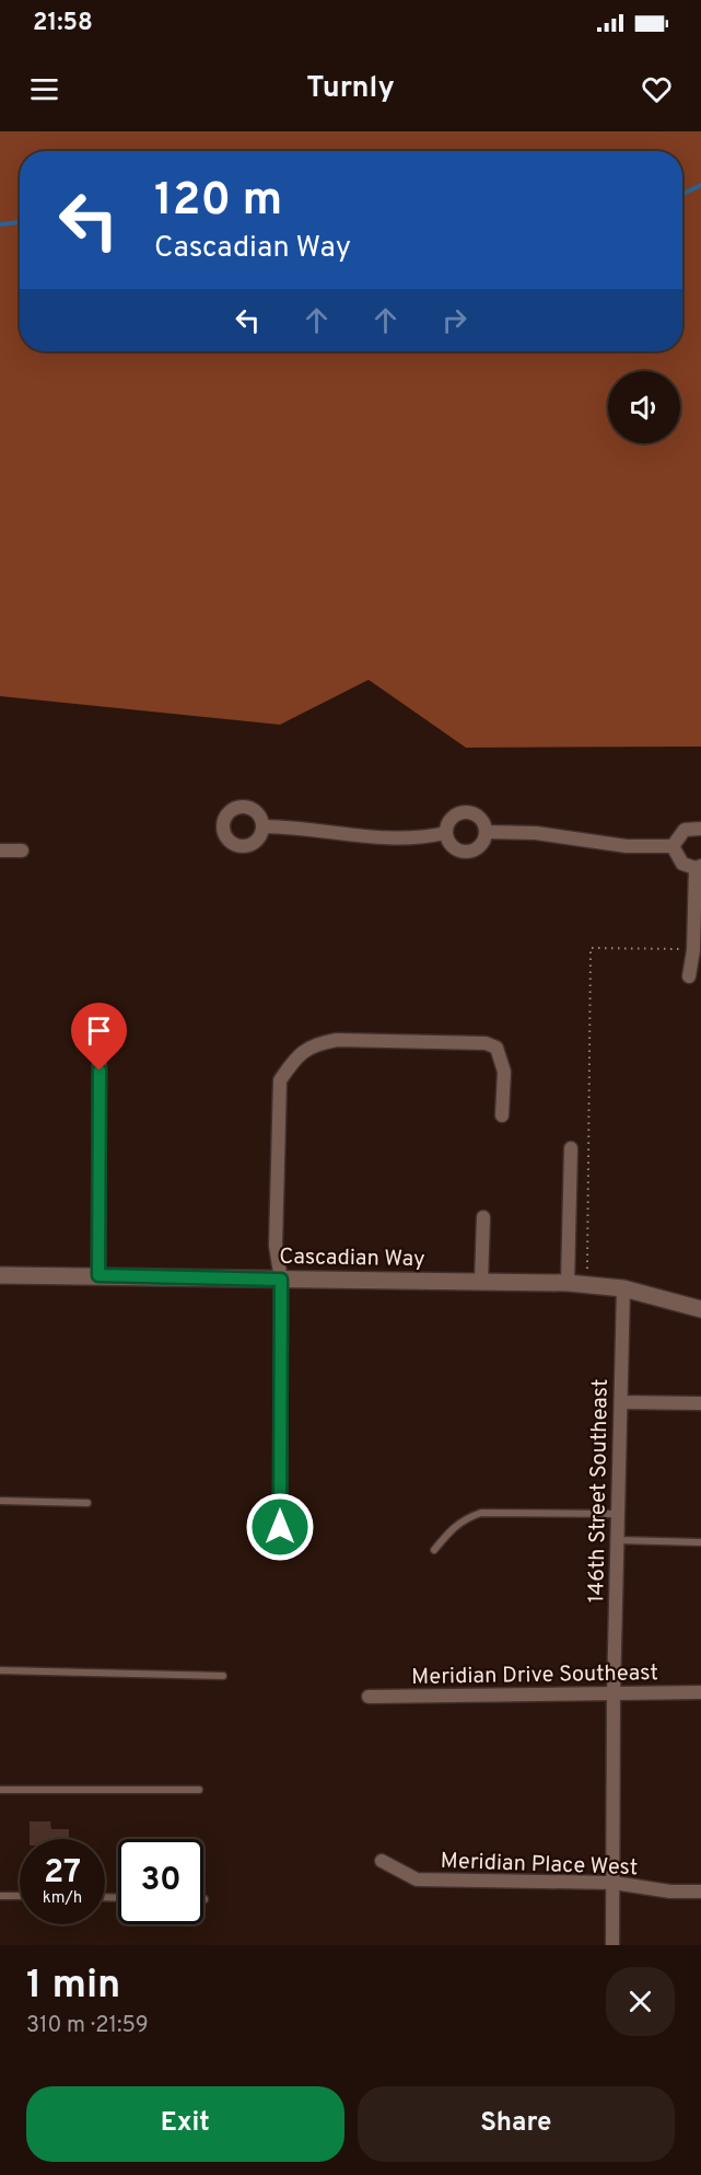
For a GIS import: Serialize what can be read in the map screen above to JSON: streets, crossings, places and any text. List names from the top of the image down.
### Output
{
  "streets": {
    "street": [
      "Cascadian Way",
      "146th Street Southeast",
      "Meridian Drive Southeast",
      "Meridian Place West"
    ]
  },
  "crossings": [
    ["Cascadian Way", "146th Street Southeast"],
    ["146th Street Southeast", "Meridian Drive Southeast"],
    ["146th Street Southeast", "Meridian Place West"]
  ],
  "page": {
    "status": "21:58",
    "header": "Turnly",
    "turn": ["120 m", "Cascadian Way"],
    "speed": "27 km/h",
    "limit": "30",
    "heading": ["1 min", "310 m · 21:59"],
    "buttons": ["Exit", "Share"]
  }
}
